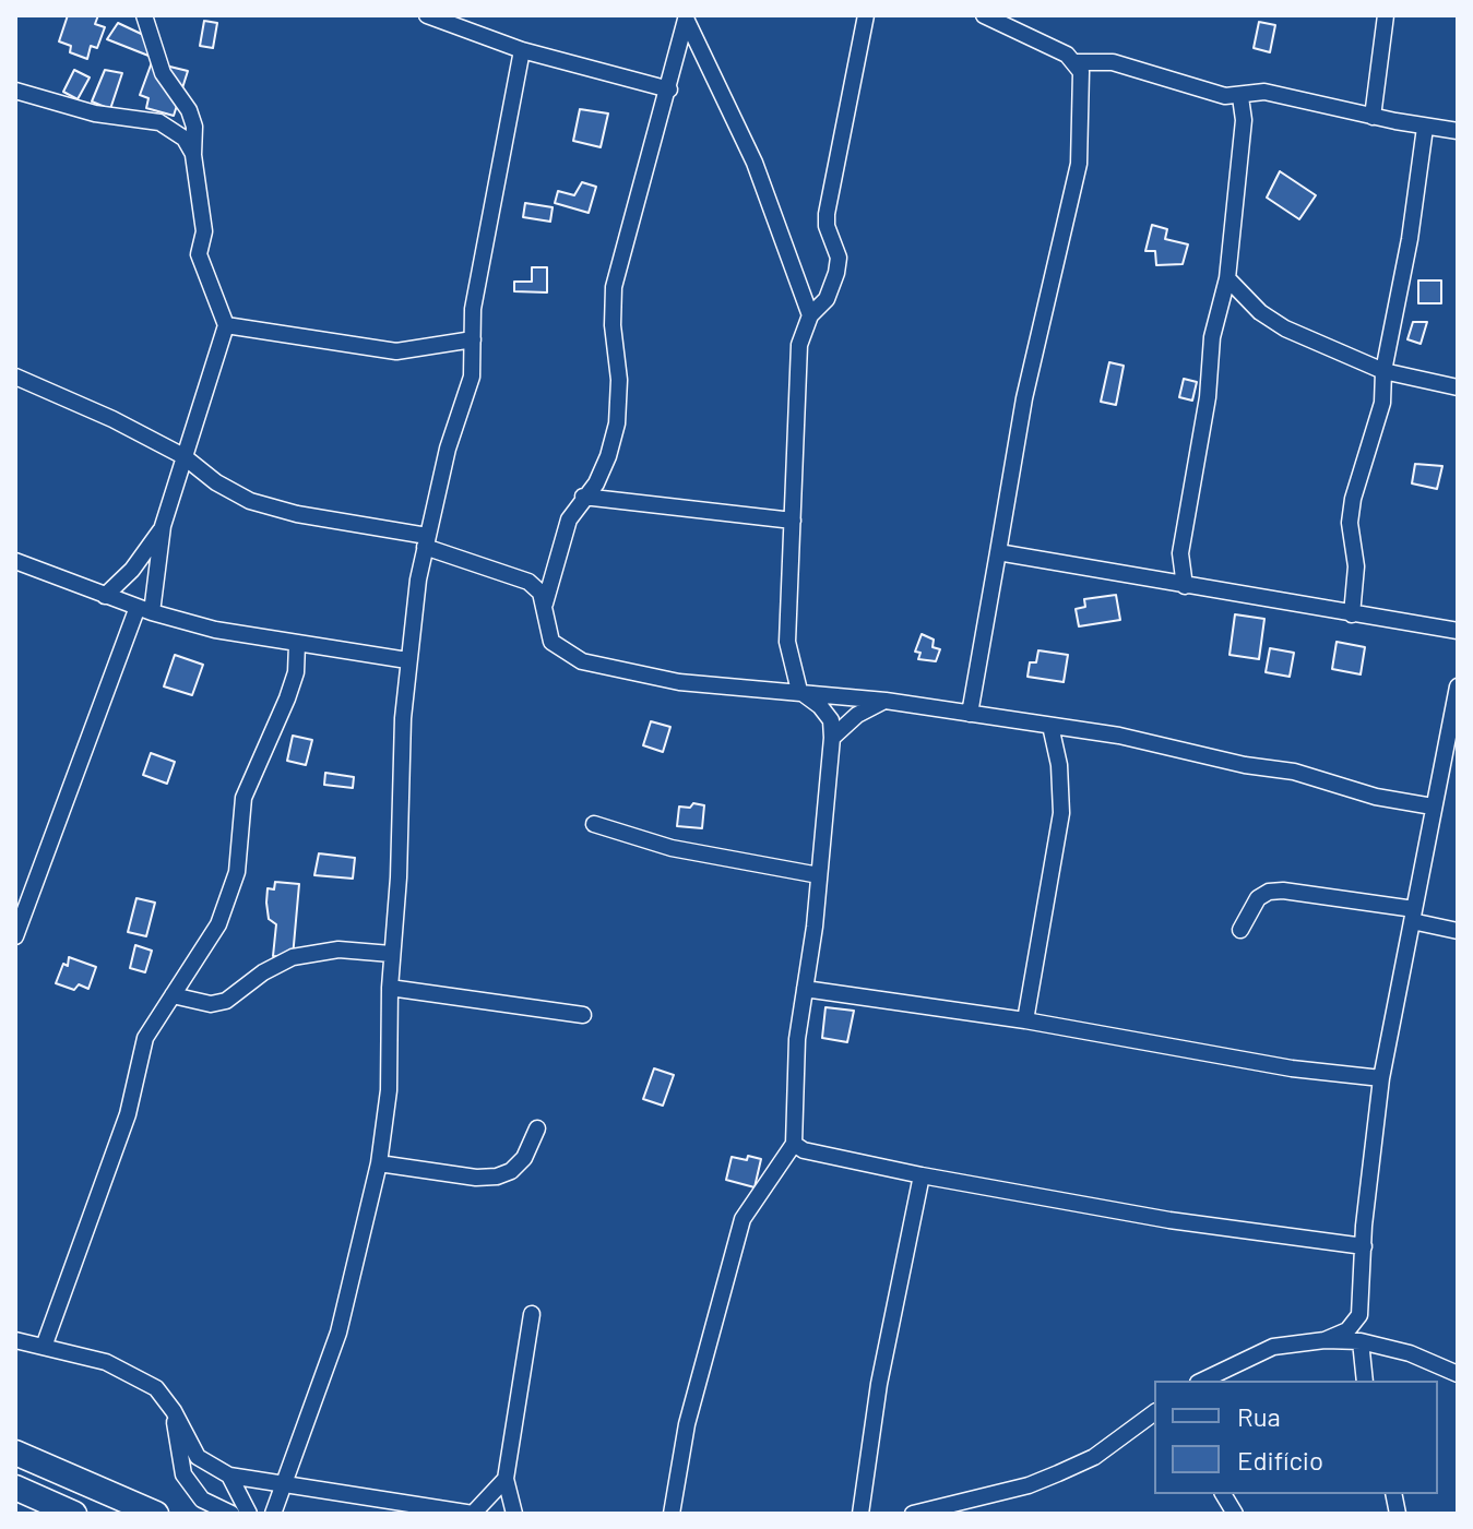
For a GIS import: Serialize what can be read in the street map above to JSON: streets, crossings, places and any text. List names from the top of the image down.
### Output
{
  "legend": ["Rua", "Edifício"]
}
